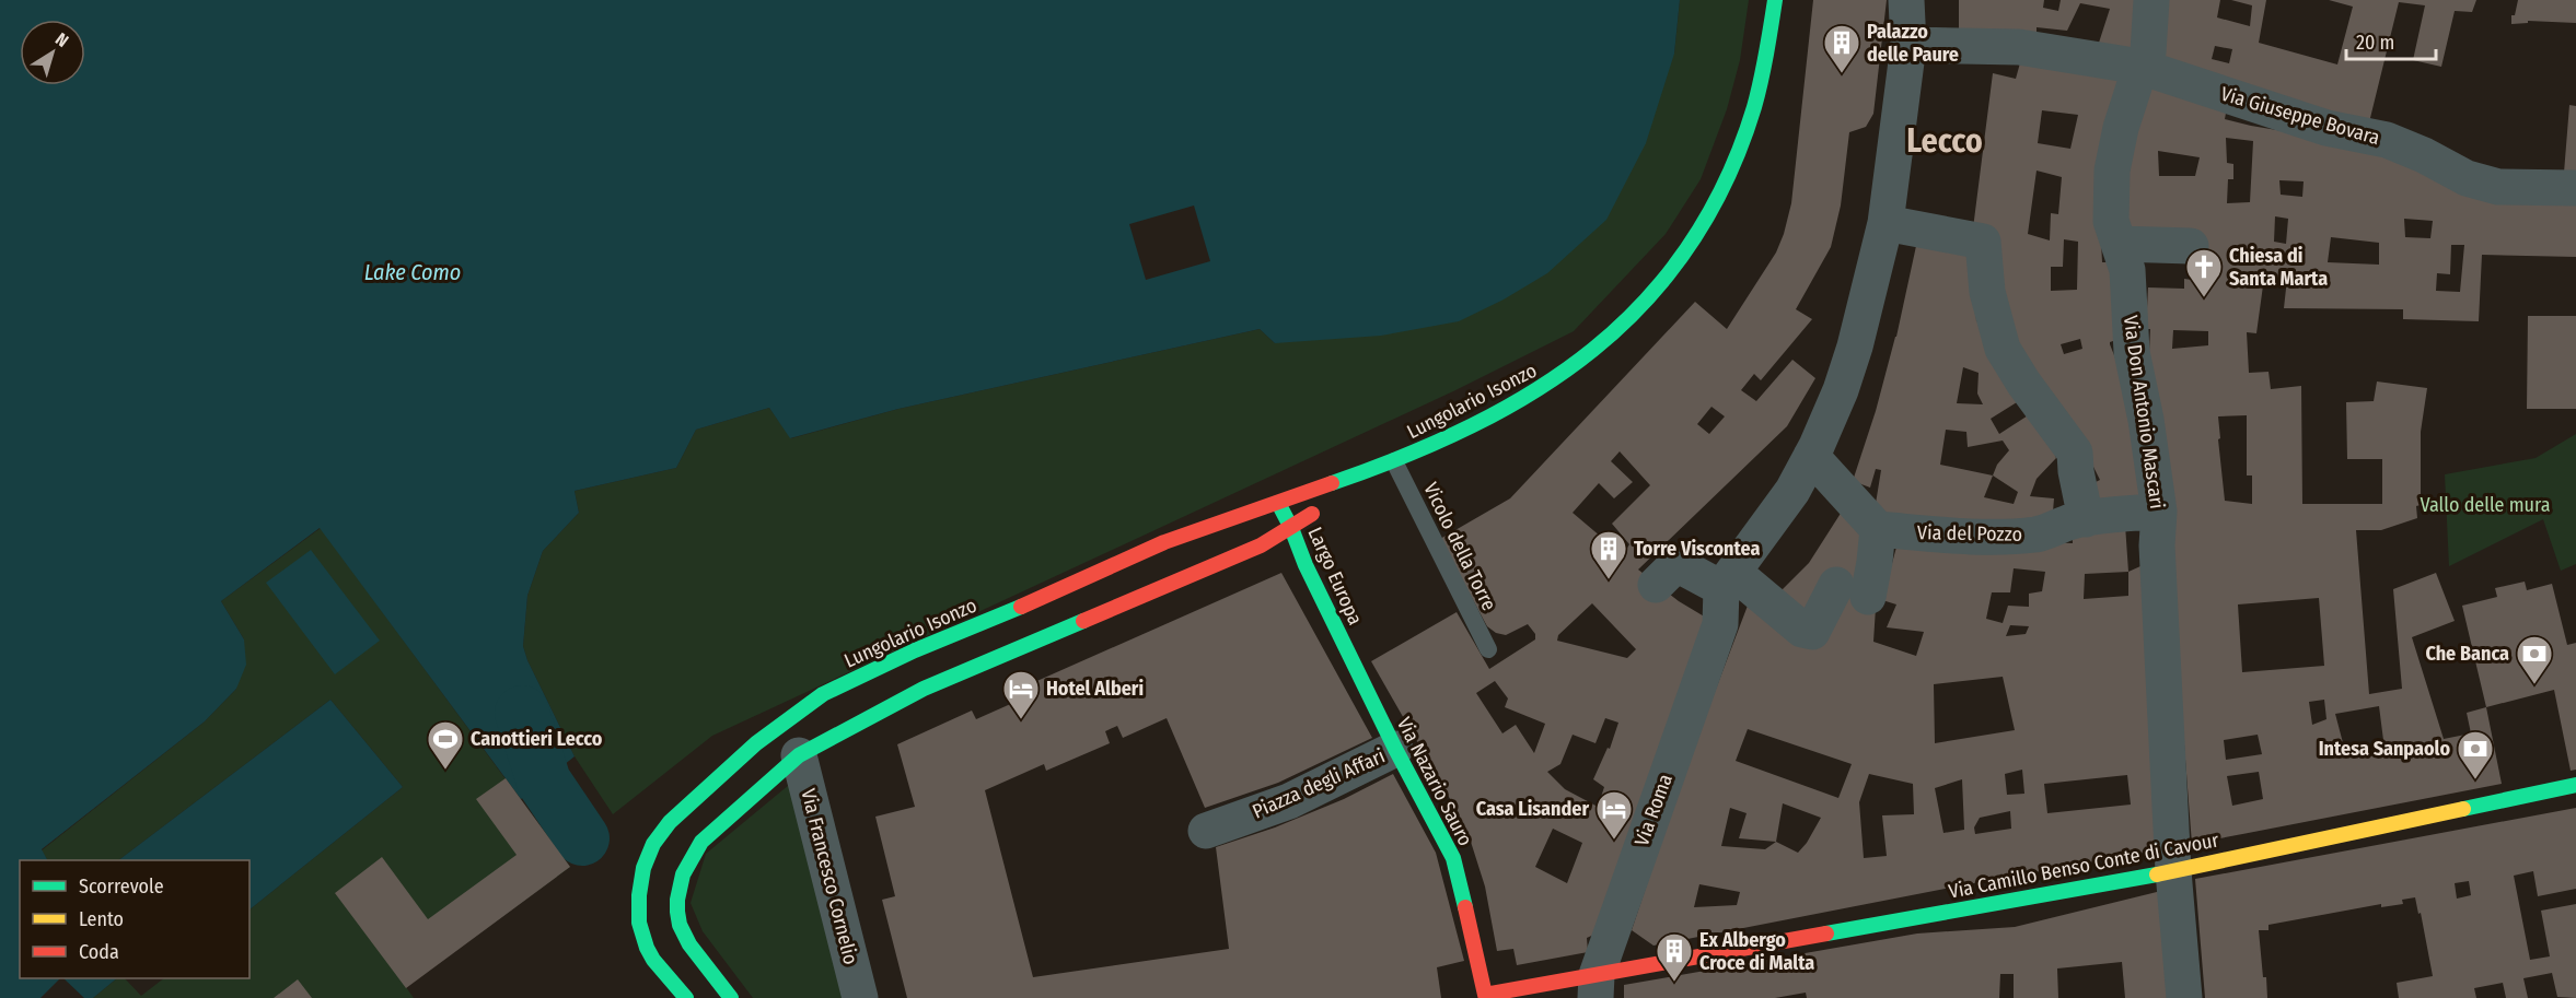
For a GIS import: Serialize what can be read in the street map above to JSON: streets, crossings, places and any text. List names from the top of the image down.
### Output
{
  "streets": {
    "main road": [
      "Lungolario Isonzo",
      "Largo Europa",
      "Via Nazario Sauro",
      "Via Camillo Benso Conte di Cavour"
    ],
    "street": [
      "Via Giuseppe Bovara",
      "Via Don Antonio Mascari",
      "Via del Pozzo",
      "Piazza degli Affari",
      "Via Roma",
      "Via Francesco Cornelio"
    ],
    "lane": ["Vicolo della Torre"]
  },
  "crossings": [
    ["Via Giuseppe Bovara", "Via Don Antonio Mascari"],
    ["Lungolario Isonzo", "Vicolo della Torre"],
    ["Lungolario Isonzo", "Largo Europa"],
    ["Lungolario Isonzo", "Via Francesco Cornelio"],
    ["Via Don Antonio Mascari", "Via del Pozzo"],
    ["Via Don Antonio Mascari", "Via Camillo Benso Conte di Cavour"],
    ["Largo Europa", "Via Nazario Sauro"],
    ["Via Nazario Sauro", "Piazza degli Affari"],
    ["Via Nazario Sauro", "Via Camillo Benso Conte di Cavour"],
    ["Via Roma", "Via Camillo Benso Conte di Cavour"]
  ],
  "districts": ["Lecco"],
  "water": ["Lake Como"],
  "parks": ["Vallo delle mura"],
  "places": {
    "building": ["Palazzo delle Paure", "Torre Viscontea", "Ex Albergo Croce di Malta"],
    "church": ["Chiesa di Santa Marta"],
    "bank": ["Che Banca", "Intesa Sanpaolo"],
    "hotel": ["Hotel Alberi", "Casa Lisander"],
    "sports": ["Canottieri Lecco"]
  },
  "legend": ["Scorrevole", "Lento", "Coda"],
  "scale_bar": "20 m",
  "north": "top right"
}
